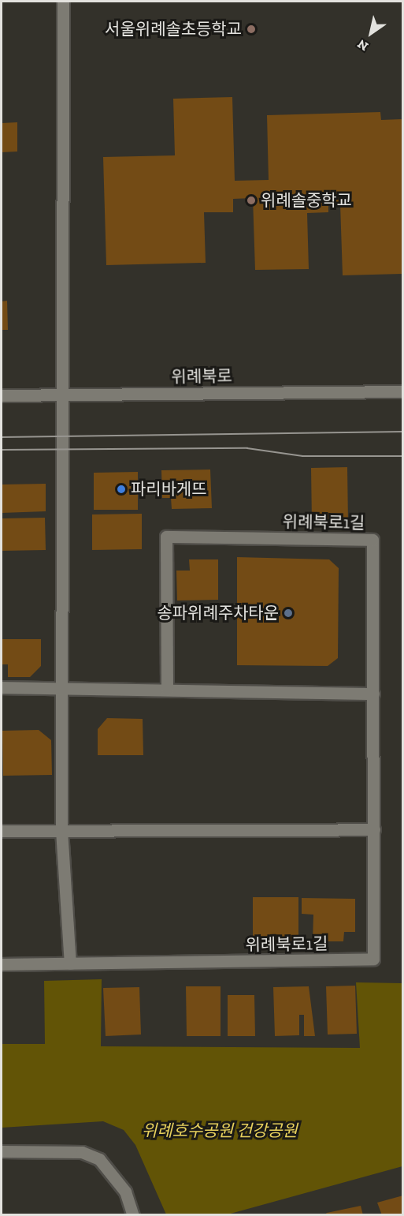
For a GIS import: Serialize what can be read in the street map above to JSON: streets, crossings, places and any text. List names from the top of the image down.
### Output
{
  "streets": {
    "street": ["위례북로", "위례북로1길"]
  },
  "parks": ["위례호수공원 건강공원"],
  "places": [
    "서울위례솔초등학교",
    "위례솔중학교",
    "파리바게뜨",
    "송파위례주차타운"
  ],
  "north": "bottom left"
}
